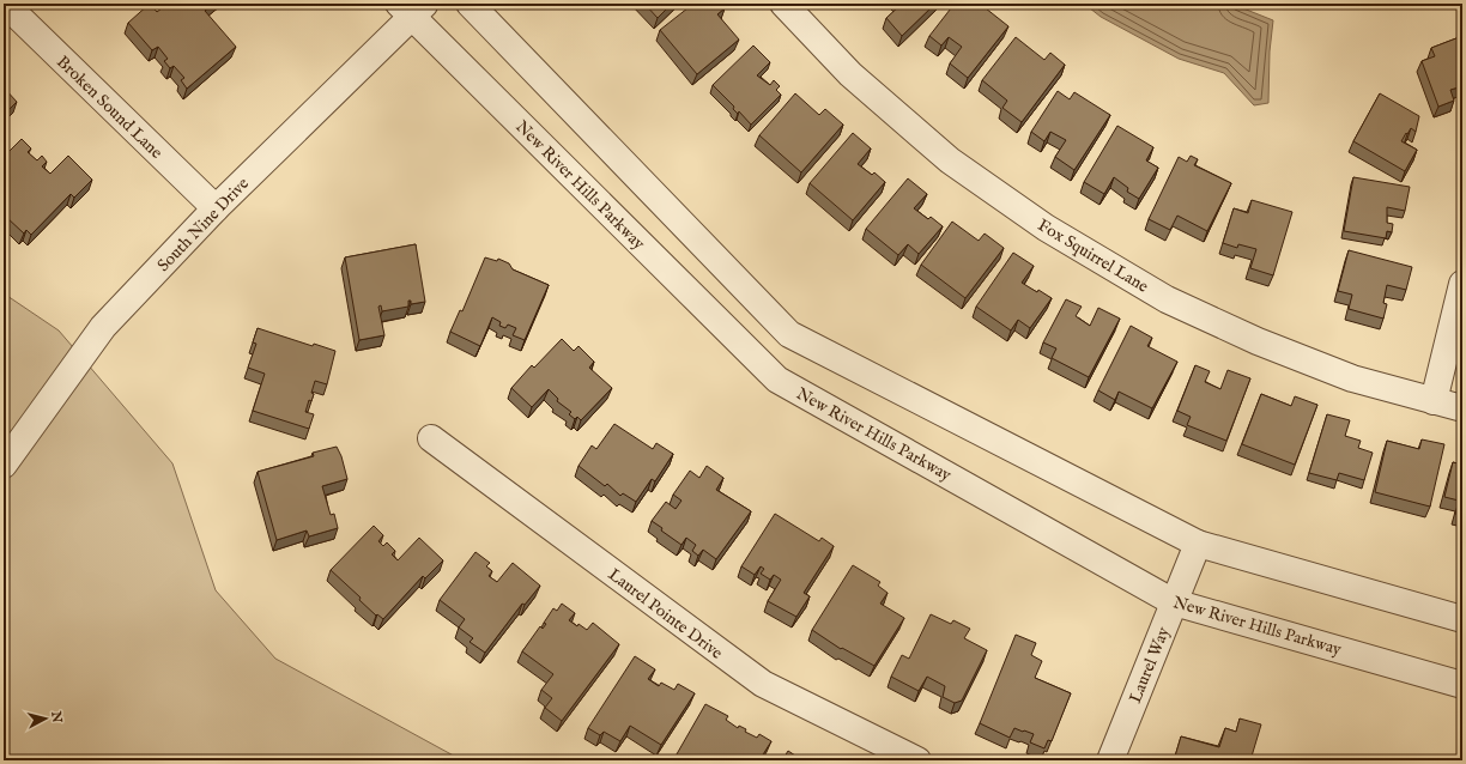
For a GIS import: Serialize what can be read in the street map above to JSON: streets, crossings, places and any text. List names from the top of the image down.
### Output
{
  "streets": {
    "street": [
      "Broken Sound Lane",
      "New River Hills Parkway",
      "South Nine Drive",
      "Fox Squirrel Lane",
      "Laurel Pointe Drive",
      "Laurel Way"
    ]
  },
  "crossings": [
    ["Broken Sound Lane", "South Nine Drive"],
    ["New River Hills Parkway", "South Nine Drive"],
    ["New River Hills Parkway", "Laurel Way"]
  ],
  "north": "right"
}
